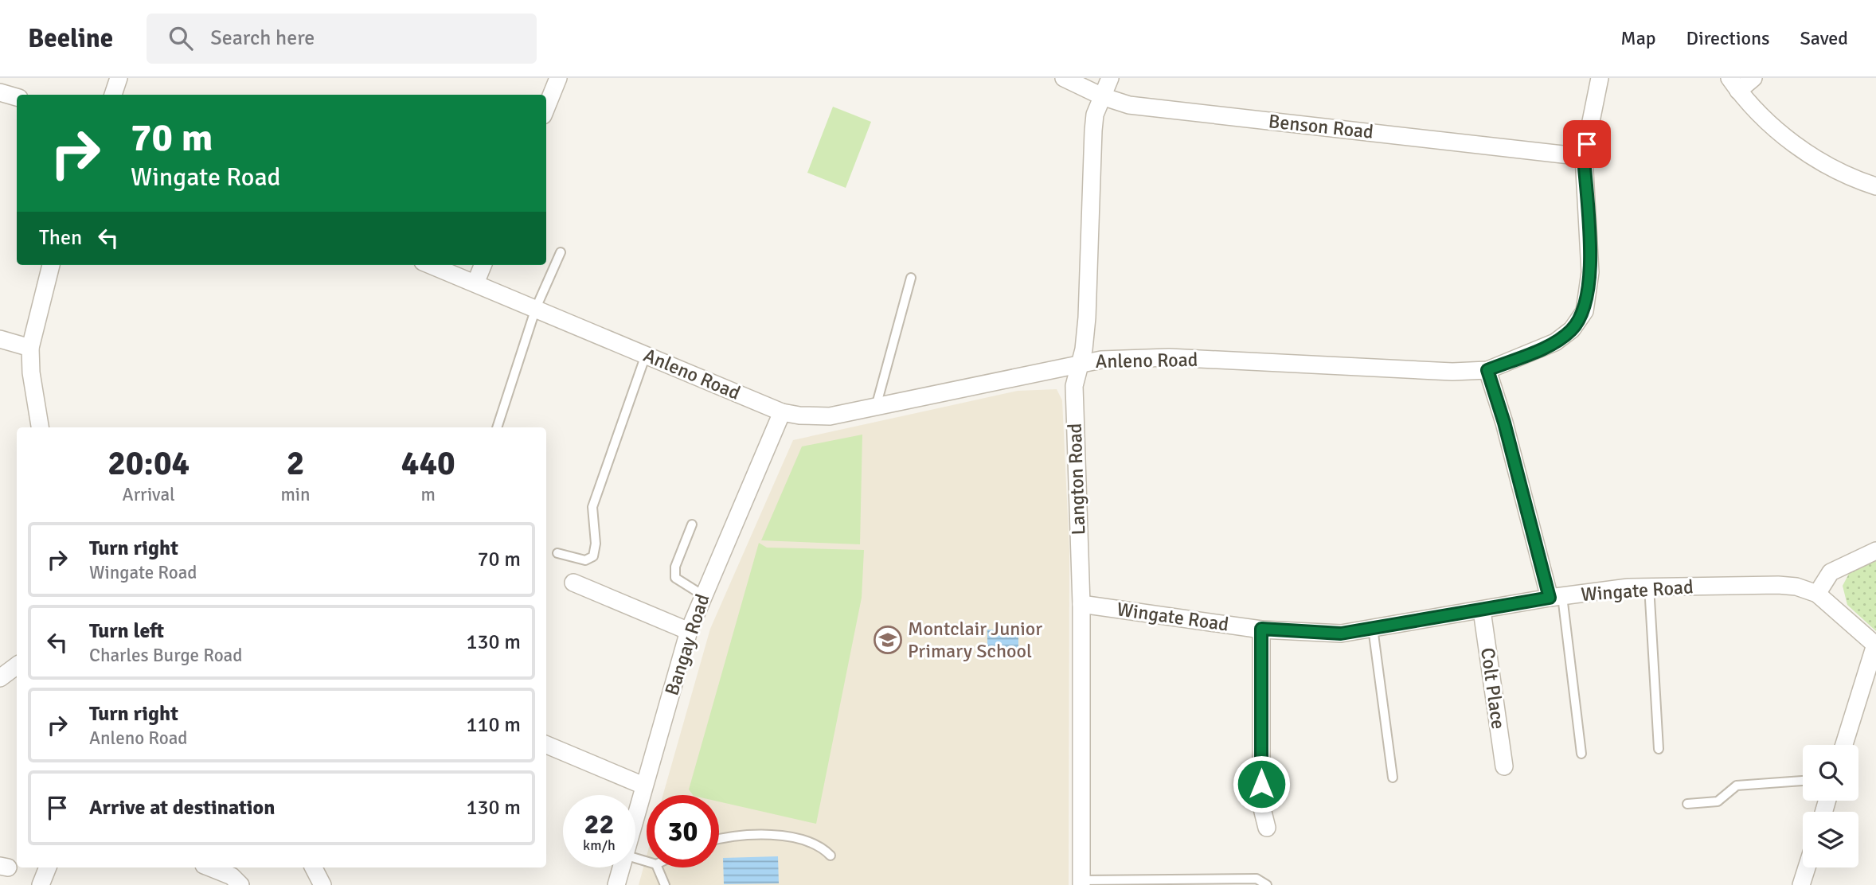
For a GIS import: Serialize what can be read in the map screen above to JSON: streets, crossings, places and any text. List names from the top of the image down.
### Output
{
  "streets": {
    "street": [
      "Benson Road",
      "Anleno Road",
      "Langton Road",
      "Wingate Road",
      "Bangay Road",
      "Colt Place"
    ]
  },
  "crossings": [
    ["Benson Road", "Anleno Road"],
    ["Benson Road", "Langton Road"],
    ["Anleno Road", "Langton Road"],
    ["Anleno Road", "Bangay Road"],
    ["Langton Road", "Wingate Road"],
    ["Wingate Road", "Colt Place"]
  ],
  "places": {
    "school or university": ["Montclair Junior Primary School"]
  },
  "page": {
    "header": "Beeline",
    "search": "Search here",
    "nav": ["Map", "Directions", "Saved"],
    "turn": ["70 m", "Wingate Road"],
    "then": "Then",
    "eta": [
      "20:04",
      "Arrival",
      "2",
      "min",
      "440",
      "m"
    ],
    "list": [
      {
        "name": "Turn right",
        "note": "Wingate Road",
        "value": "70 m"
      },
      {
        "name": "Turn left",
        "note": "Charles Burge Road",
        "value": "130 m"
      },
      {
        "name": "Turn right",
        "note": "Anleno Road",
        "value": "110 m"
      },
      {
        "name": "Arrive at destination",
        "value": "130 m"
      }
    ],
    "speed": "22 km/h",
    "limit": "30"
  }
}
